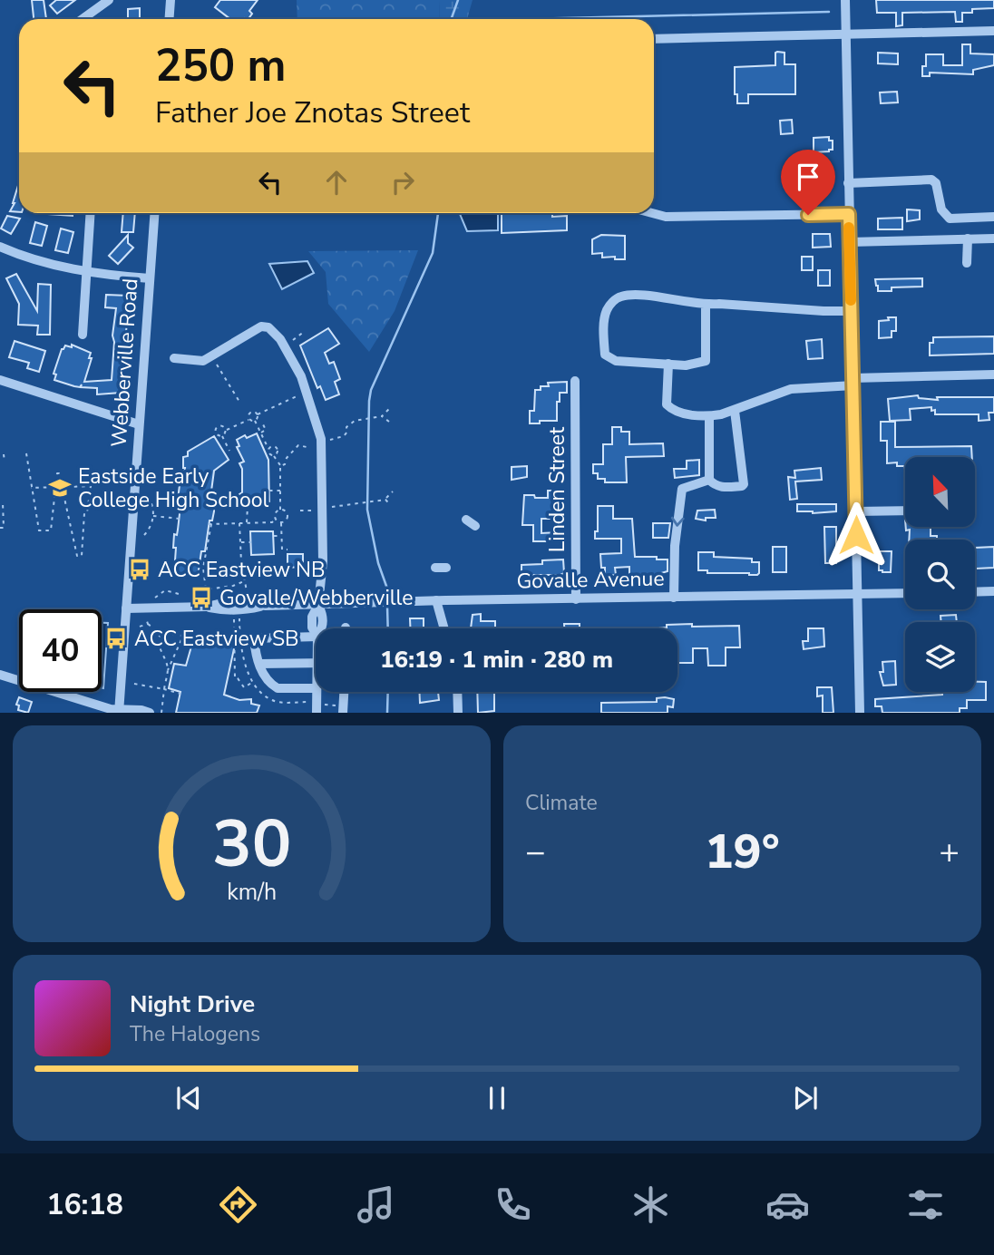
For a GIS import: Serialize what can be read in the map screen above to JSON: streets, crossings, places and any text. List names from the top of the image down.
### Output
{
  "streets": {
    "street": ["Webberville Road", "Linden Street", "Govalle Avenue"]
  },
  "crossings": [
    ["Webberville Road", "Govalle Avenue"],
    ["Linden Street", "Govalle Avenue"]
  ],
  "places": {
    "school or university": ["Eastside Early College High School"],
    "bus stop": ["ACC Eastview NB", "Govalle/Webberville", "ACC Eastview SB"]
  },
  "north": "top left",
  "page": {
    "turn": ["250 m", "Father Joe Znotas Street"],
    "limit": "40",
    "trip": "16:19 · 1 min · 280 m",
    "tile": "Climate",
    "heat": ["−", "19°", "+"],
    "song": ["Night Drive", "The Halogens"],
    "tabs": "16:18",
    "gauge": ["30", "km/h"]
  }
}
